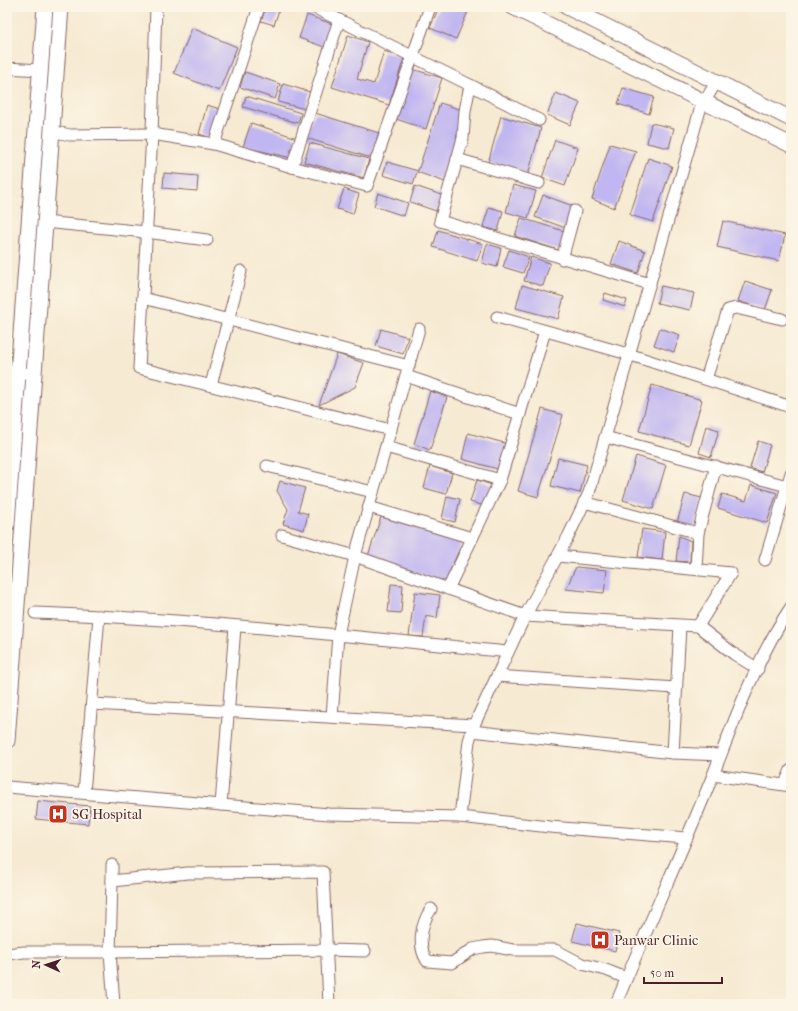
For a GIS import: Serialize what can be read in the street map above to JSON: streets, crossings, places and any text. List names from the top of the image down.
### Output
{
  "places": {
    "hospital": ["SG Hospital", "Panwar Clinic"]
  },
  "scale_bar": "50 m",
  "north": "left"
}
